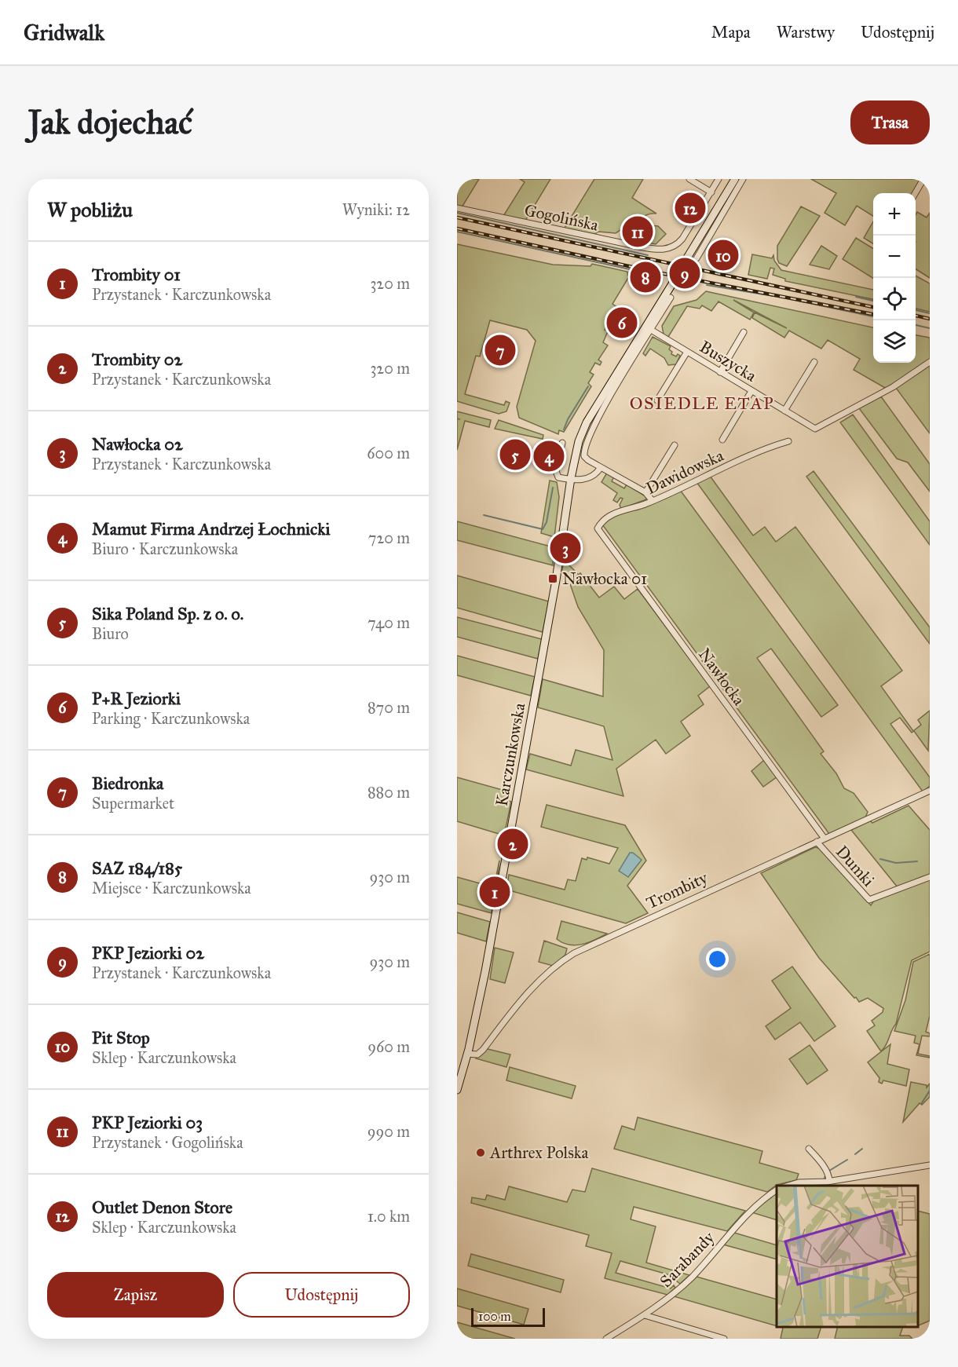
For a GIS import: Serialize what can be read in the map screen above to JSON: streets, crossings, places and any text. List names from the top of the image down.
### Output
{
  "streets": {
    "street": [
      "Gogolińska",
      "Buszycka",
      "Dawidowska",
      "Nawłocka",
      "Karczunkowska",
      "Dumki",
      "Trombity",
      "Sarabandy"
    ]
  },
  "crossings": [
    ["Dawidowska", "Nawłocka"],
    ["Nawłocka", "Trombity"],
    ["Karczunkowska", "Trombity"],
    ["Dumki", "Trombity"]
  ],
  "districts": ["OSIEDLE ETAP"],
  "places": {
    "transit": ["Nawłocka 01"],
    "other": ["Arthrex Polska"]
  },
  "scale_bar": "100 m",
  "page": {
    "header": "Gridwalk",
    "nav": ["Mapa", "Warstwy", "Udostępnij"],
    "buttons": [
      "Trasa",
      ["Zapisz", "Udostępnij"]
    ],
    "title": "Jak dojechać",
    "heading": ["W pobliżu", "Wyniki: 12"],
    "pins": [
      "12",
      "11",
      "10",
      "9",
      "8",
      "6",
      "7",
      "5",
      "4",
      "3",
      "2",
      "1"
    ],
    "map_buttons": ["+", "−"],
    "list": [
      {
        "mark": "1",
        "name": "Trombity 01",
        "note": "Przystanek · Karczunkowska",
        "value": "320 m"
      },
      {
        "mark": "2",
        "name": "Trombity 02",
        "note": "Przystanek · Karczunkowska",
        "value": "320 m"
      },
      {
        "mark": "3",
        "name": "Nawłocka 02",
        "note": "Przystanek · Karczunkowska",
        "value": "600 m"
      },
      {
        "mark": "4",
        "name": "Mamut Firma Andrzej Łochnicki",
        "note": "Biuro · Karczunkowska",
        "value": "720 m"
      },
      {
        "mark": "5",
        "name": "Sika Poland Sp. z o. o.",
        "note": "Biuro",
        "value": "740 m"
      },
      {
        "mark": "6",
        "name": "P+R Jeziorki",
        "note": "Parking · Karczunkowska",
        "value": "870 m"
      },
      {
        "mark": "7",
        "name": "Biedronka",
        "note": "Supermarket",
        "value": "880 m"
      },
      {
        "mark": "8",
        "name": "SAZ 184/185",
        "note": "Miejsce · Karczunkowska",
        "value": "930 m"
      },
      {
        "mark": "9",
        "name": "PKP Jeziorki 02",
        "note": "Przystanek · Karczunkowska",
        "value": "930 m"
      },
      {
        "mark": "10",
        "name": "Pit Stop",
        "note": "Sklep · Karczunkowska",
        "value": "960 m"
      },
      {
        "mark": "11",
        "name": "PKP Jeziorki 03",
        "note": "Przystanek · Gogolińska",
        "value": "990 m"
      },
      {
        "mark": "12",
        "name": "Outlet Denon Store",
        "note": "Sklep · Karczunkowska",
        "value": "1.0 km"
      }
    ],
    "scale": "100 m"
  }
}
